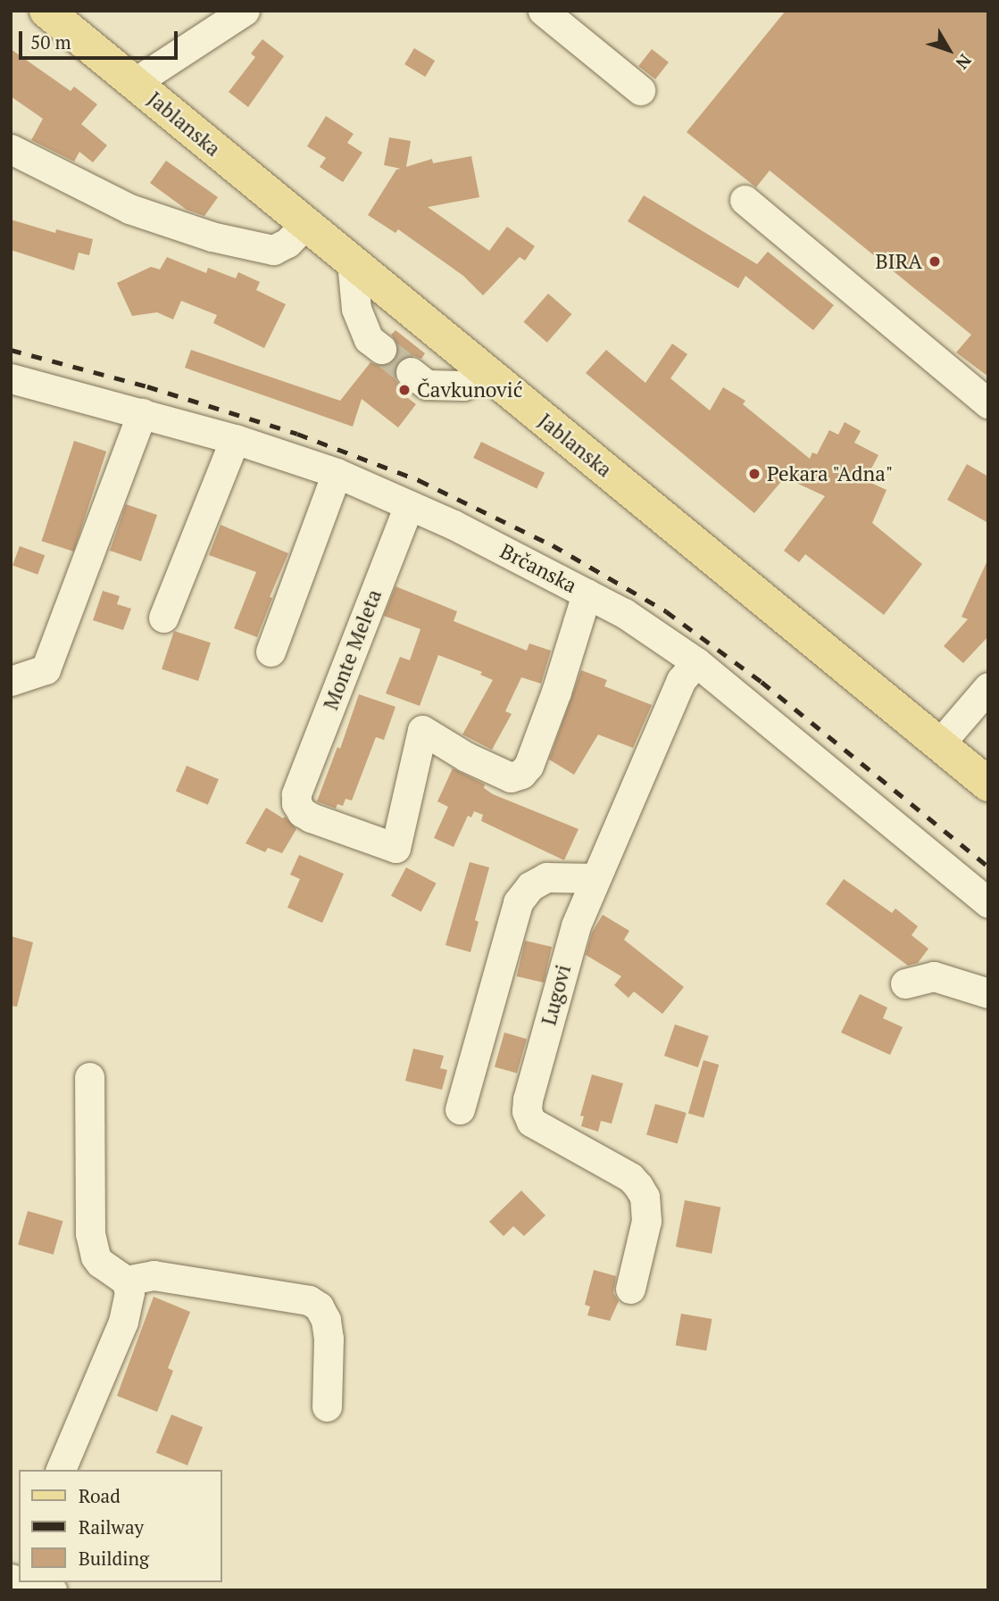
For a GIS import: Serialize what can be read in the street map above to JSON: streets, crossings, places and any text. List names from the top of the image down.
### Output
{
  "streets": {
    "main road": ["Jablanska"],
    "street": ["Brčanska", "Monte Meleta", "Lugovi"]
  },
  "crossings": [
    ["Brčanska", "Monte Meleta"],
    ["Brčanska", "Lugovi"]
  ],
  "places": ["BIRA", "Čavkunović", "Pekara \"Adna\""],
  "legend": ["Road", "Railway", "Building"],
  "scale_bar": "50 m",
  "north": "bottom right"
}
